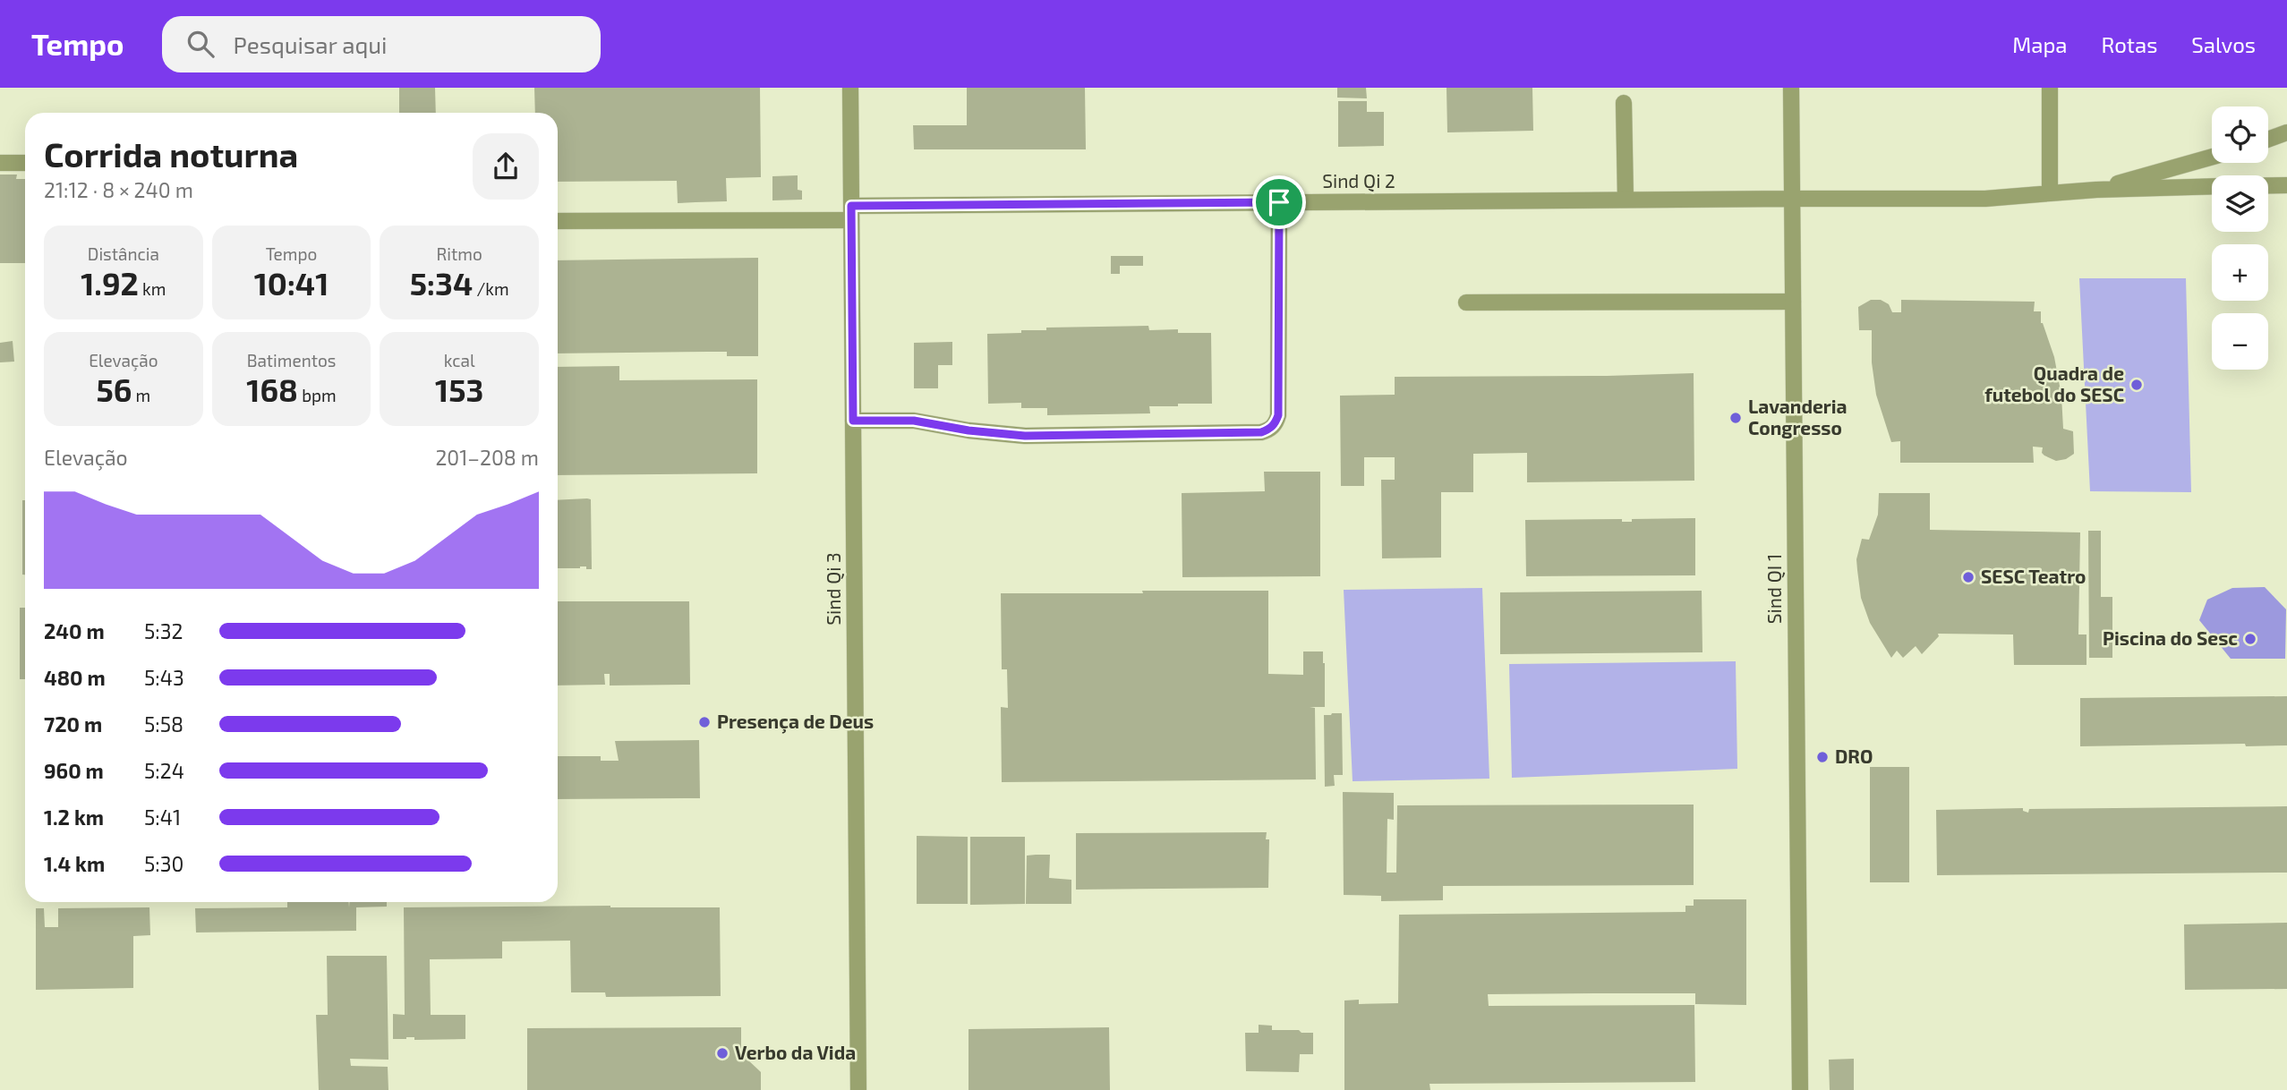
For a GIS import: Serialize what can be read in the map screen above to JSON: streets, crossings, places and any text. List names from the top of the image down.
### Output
{
  "streets": {
    "street": ["Sind Qi 2", "Sind Qi 3", "Sind QI 1"]
  },
  "crossings": [
    ["Sind Qi 2", "Sind Qi 3"],
    ["Sind Qi 2", "Sind QI 1"]
  ],
  "places": [
    "Quadra de futebol do SESC",
    "Lavanderia Congresso",
    "SESC Teatro",
    "Piscina do Sesc",
    "Presença de Deus",
    "DRO",
    "Verbo da Vida"
  ],
  "page": {
    "header": "Tempo",
    "search": "Pesquisar aqui",
    "nav": ["Mapa", "Rotas", "Salvos"],
    "map_buttons": ["+", "−"],
    "heading": ["Corrida noturna", "21:12 · 8 × 240 m"],
    "stats": [
      ["Distância", "1.92 km"],
      ["Tempo", "10:41"],
      ["Ritmo", "5:34 /km"],
      ["Elevação", "56 m"],
      ["Batimentos", "168 bpm"],
      ["kcal", "153"]
    ],
    "chart": ["Elevação", "201–208 m"],
    "list": [
      {
        "name": "240 m",
        "note": "5:32"
      },
      {
        "name": "480 m",
        "note": "5:43"
      },
      {
        "name": "720 m",
        "note": "5:58"
      },
      {
        "name": "960 m",
        "note": "5:24"
      },
      {
        "name": "1.2 km",
        "note": "5:41"
      },
      {
        "name": "1.4 km",
        "note": "5:30"
      }
    ]
  }
}
